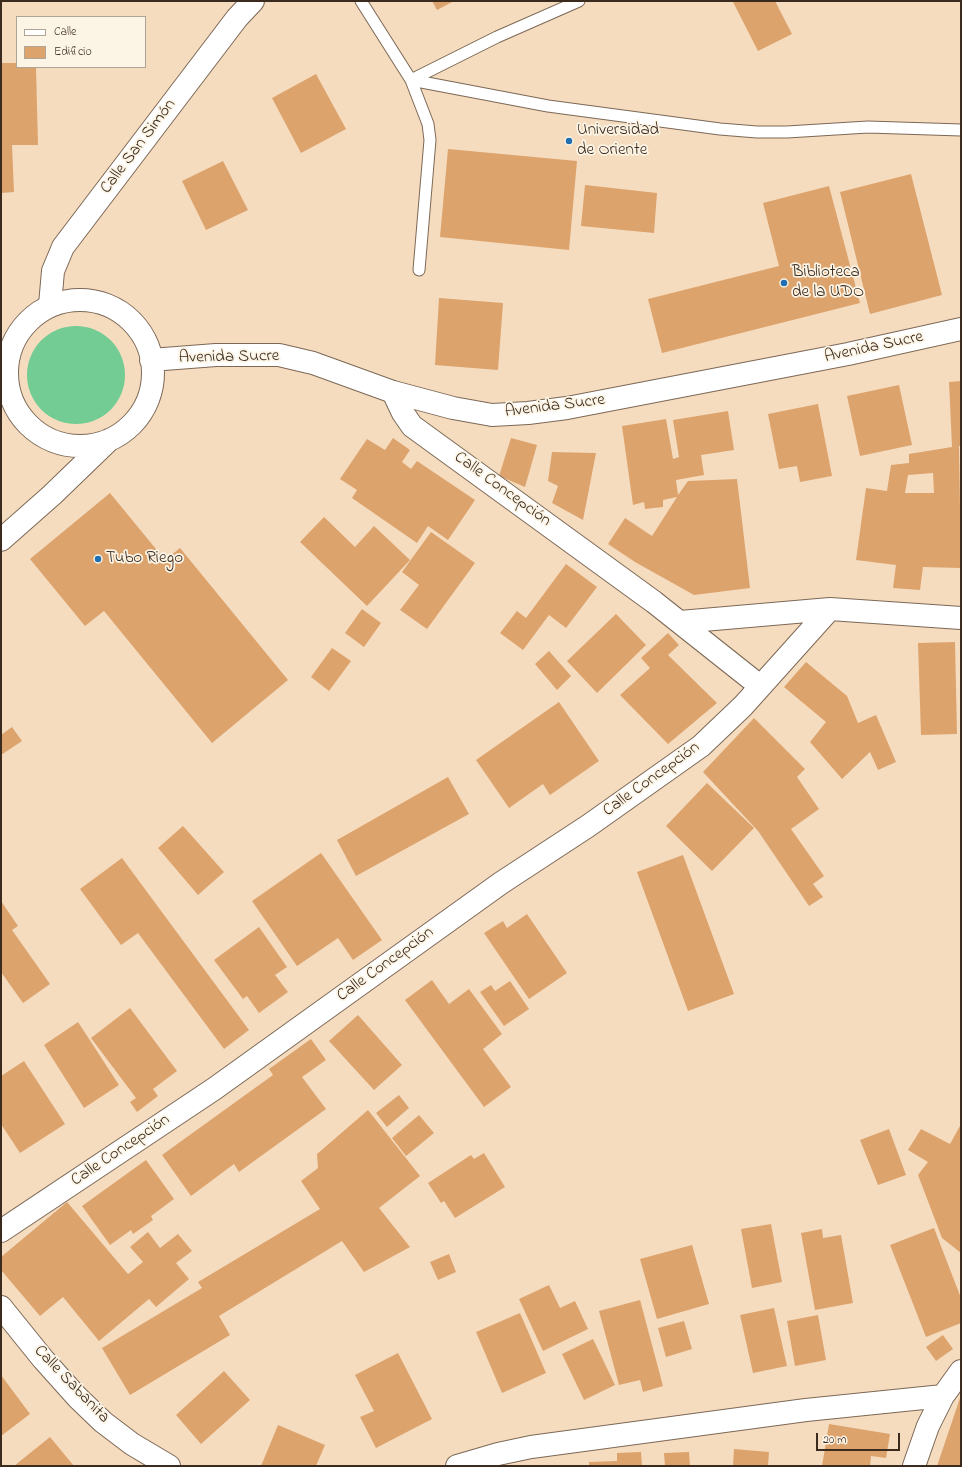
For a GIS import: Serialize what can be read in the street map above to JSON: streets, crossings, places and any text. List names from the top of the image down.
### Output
{
  "streets": {
    "street": [
      "Calle San Simón",
      "Avenida Sucre",
      "Calle Concepción",
      "Calle Sabanita"
    ]
  },
  "crossings": [
    ["Avenida Sucre", "Calle Concepción"]
  ],
  "places": ["Universidad de Oriente", "Biblioteca de la UDO", "Tubo Riego"],
  "legend": ["Calle", "Edificio"],
  "scale_bar": "20 m"
}
